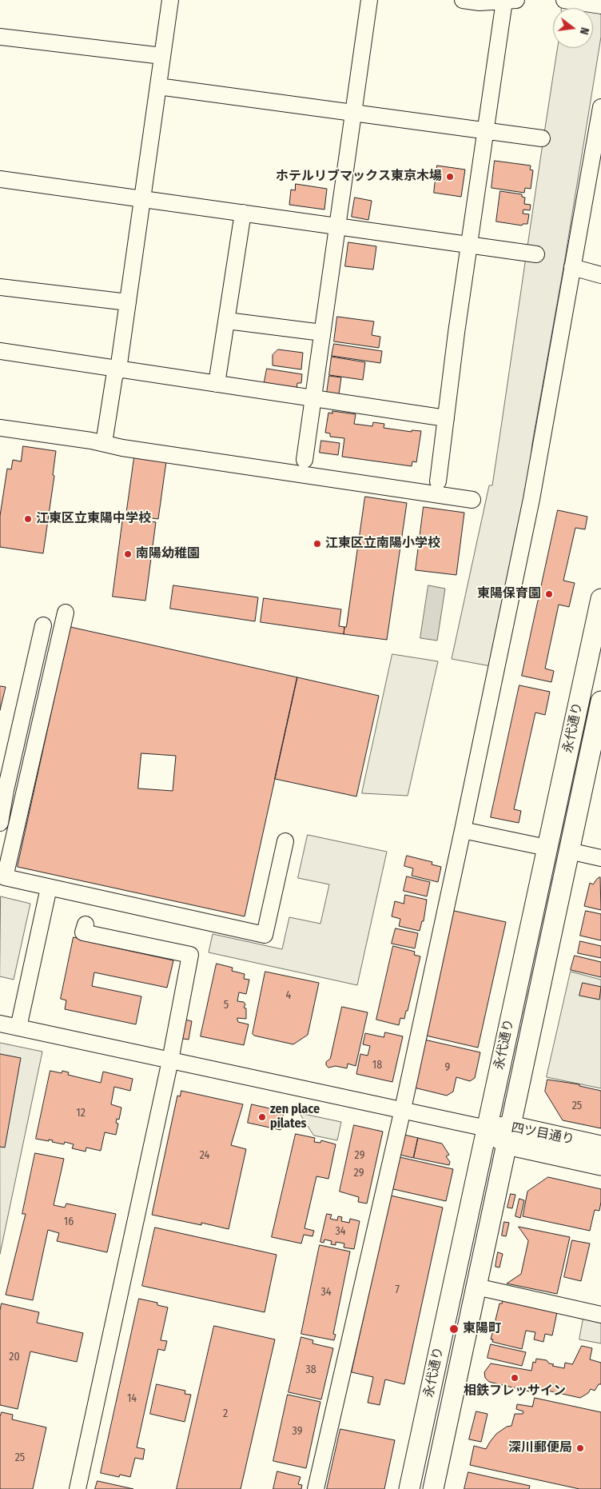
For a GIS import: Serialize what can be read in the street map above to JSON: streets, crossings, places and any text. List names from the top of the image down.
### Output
{
  "streets": {
    "main road": ["永代通り", "四ツ目通り"]
  },
  "crossings": [
    ["永代通り", "四ツ目通り"]
  ],
  "places": [
    "ホテルリブマックス東京木場",
    "江東区立東陽中学校",
    "江東区立南陽小学校",
    "南陽幼稚園",
    "東陽保育園",
    "zen place pilates",
    "東陽町",
    "相鉄フレッサイン",
    "深川郵便局"
  ],
  "house_numbers": [
    "4",
    "5",
    "18",
    "9",
    "25",
    "12",
    "24",
    "29",
    "29",
    "16",
    "34",
    "7",
    "34",
    "20",
    "38",
    "14",
    "2",
    "39",
    "25"
  ],
  "north": "right"
}
